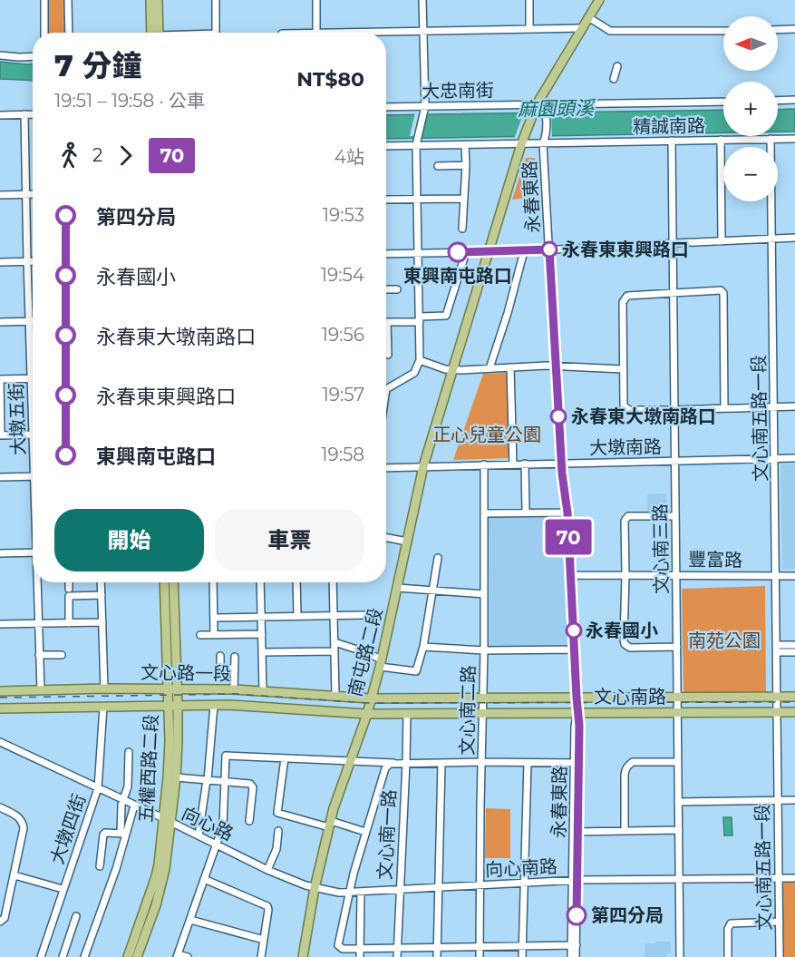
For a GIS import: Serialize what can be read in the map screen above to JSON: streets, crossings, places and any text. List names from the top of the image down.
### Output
{
  "streets": {
    "main road": [
      "南屯路二段",
      "文心路一段",
      "文心南路",
      "五權西路二段"
    ],
    "street": [
      "大忠南街",
      "精誠南路",
      "永春東路",
      "文心南五路一段",
      "大墩五街",
      "大墩南路",
      "文心南三路",
      "豐富路",
      "文心南二路",
      "向心路",
      "大墩四街",
      "文心南一路",
      "向心南路"
    ]
  },
  "crossings": [
    ["大忠南街", "永春東路"],
    ["大忠南街", "南屯路二段"],
    ["精誠南路", "永春東路"],
    ["精誠南路", "文心南五路一段"],
    ["精誠南路", "文心南三路"],
    ["精誠南路", "南屯路二段"],
    ["永春東路", "大墩南路"],
    ["永春東路", "豐富路"],
    ["永春東路", "南屯路二段"],
    ["永春東路", "文心南路"],
    ["永春東路", "向心南路"],
    ["文心南五路一段", "大墩南路"],
    ["文心南五路一段", "豐富路"],
    ["文心南五路一段", "文心南路"],
    ["文心南五路一段", "向心南路"],
    ["大墩五街", "文心路一段"],
    ["大墩南路", "文心南三路"],
    ["大墩南路", "南屯路二段"],
    ["大墩南路", "文心南二路"],
    ["文心南三路", "豐富路"],
    ["文心南三路", "文心南路"],
    ["文心南三路", "向心南路"],
    ["南屯路二段", "文心路一段"],
    ["南屯路二段", "文心南路"],
    ["南屯路二段", "向心路"],
    ["南屯路二段", "向心南路"],
    ["文心路一段", "文心南路"],
    ["文心路一段", "五權西路二段"],
    ["文心路一段", "大墩四街"],
    ["文心南路", "文心南二路"],
    ["文心南路", "文心南一路"],
    ["文心南二路", "向心南路"],
    ["五權西路二段", "向心路"],
    ["向心路", "大墩四街"],
    ["向心路", "向心南路"],
    ["文心南一路", "向心南路"]
  ],
  "water": ["麻園頭溪"],
  "parks": ["正心兒童公園", "南苑公園"],
  "places": [
    "永春東東興路口",
    "東興南屯路口",
    "永春東大墩南路口",
    "永春國小",
    "第四分局"
  ],
  "lines": ["bus line 70"],
  "north": "left",
  "page": {
    "on_map": "70",
    "map_buttons": ["+", "−"],
    "heading": ["7 分鐘", "19:51 – 19:58 · 公車", "NT$80"],
    "legs": ["2", "70", "4站"],
    "list": [
      {
        "name": "第四分局",
        "value": "19:53"
      },
      {
        "name": "永春國小",
        "value": "19:54"
      },
      {
        "name": "永春東大墩南路口",
        "value": "19:56"
      },
      {
        "name": "永春東東興路口",
        "value": "19:57"
      },
      {
        "name": "東興南屯路口",
        "value": "19:58"
      }
    ],
    "buttons": ["開始", "車票"]
  }
}
